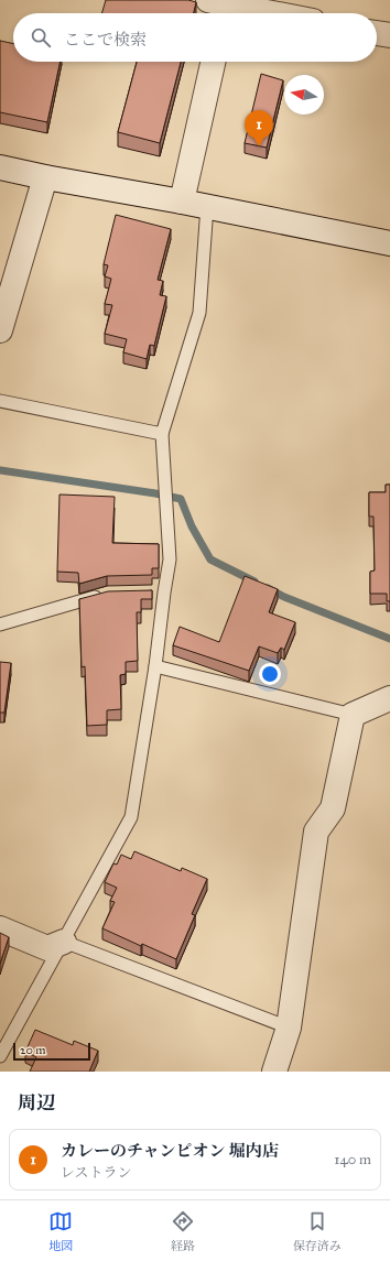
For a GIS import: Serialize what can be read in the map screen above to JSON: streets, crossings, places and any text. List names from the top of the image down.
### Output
{
  "scale_bar": "20 m",
  "north": "left",
  "page": {
    "search": "ここで検索",
    "pins": "1",
    "scale": "20 m",
    "heading": "周辺",
    "list": [
      {
        "mark": "1",
        "name": "カレーのチャンピオン 堀内店",
        "note": "レストラン",
        "value": "140 m"
      }
    ],
    "nav": ["地図", "経路", "保存済み"]
  }
}
